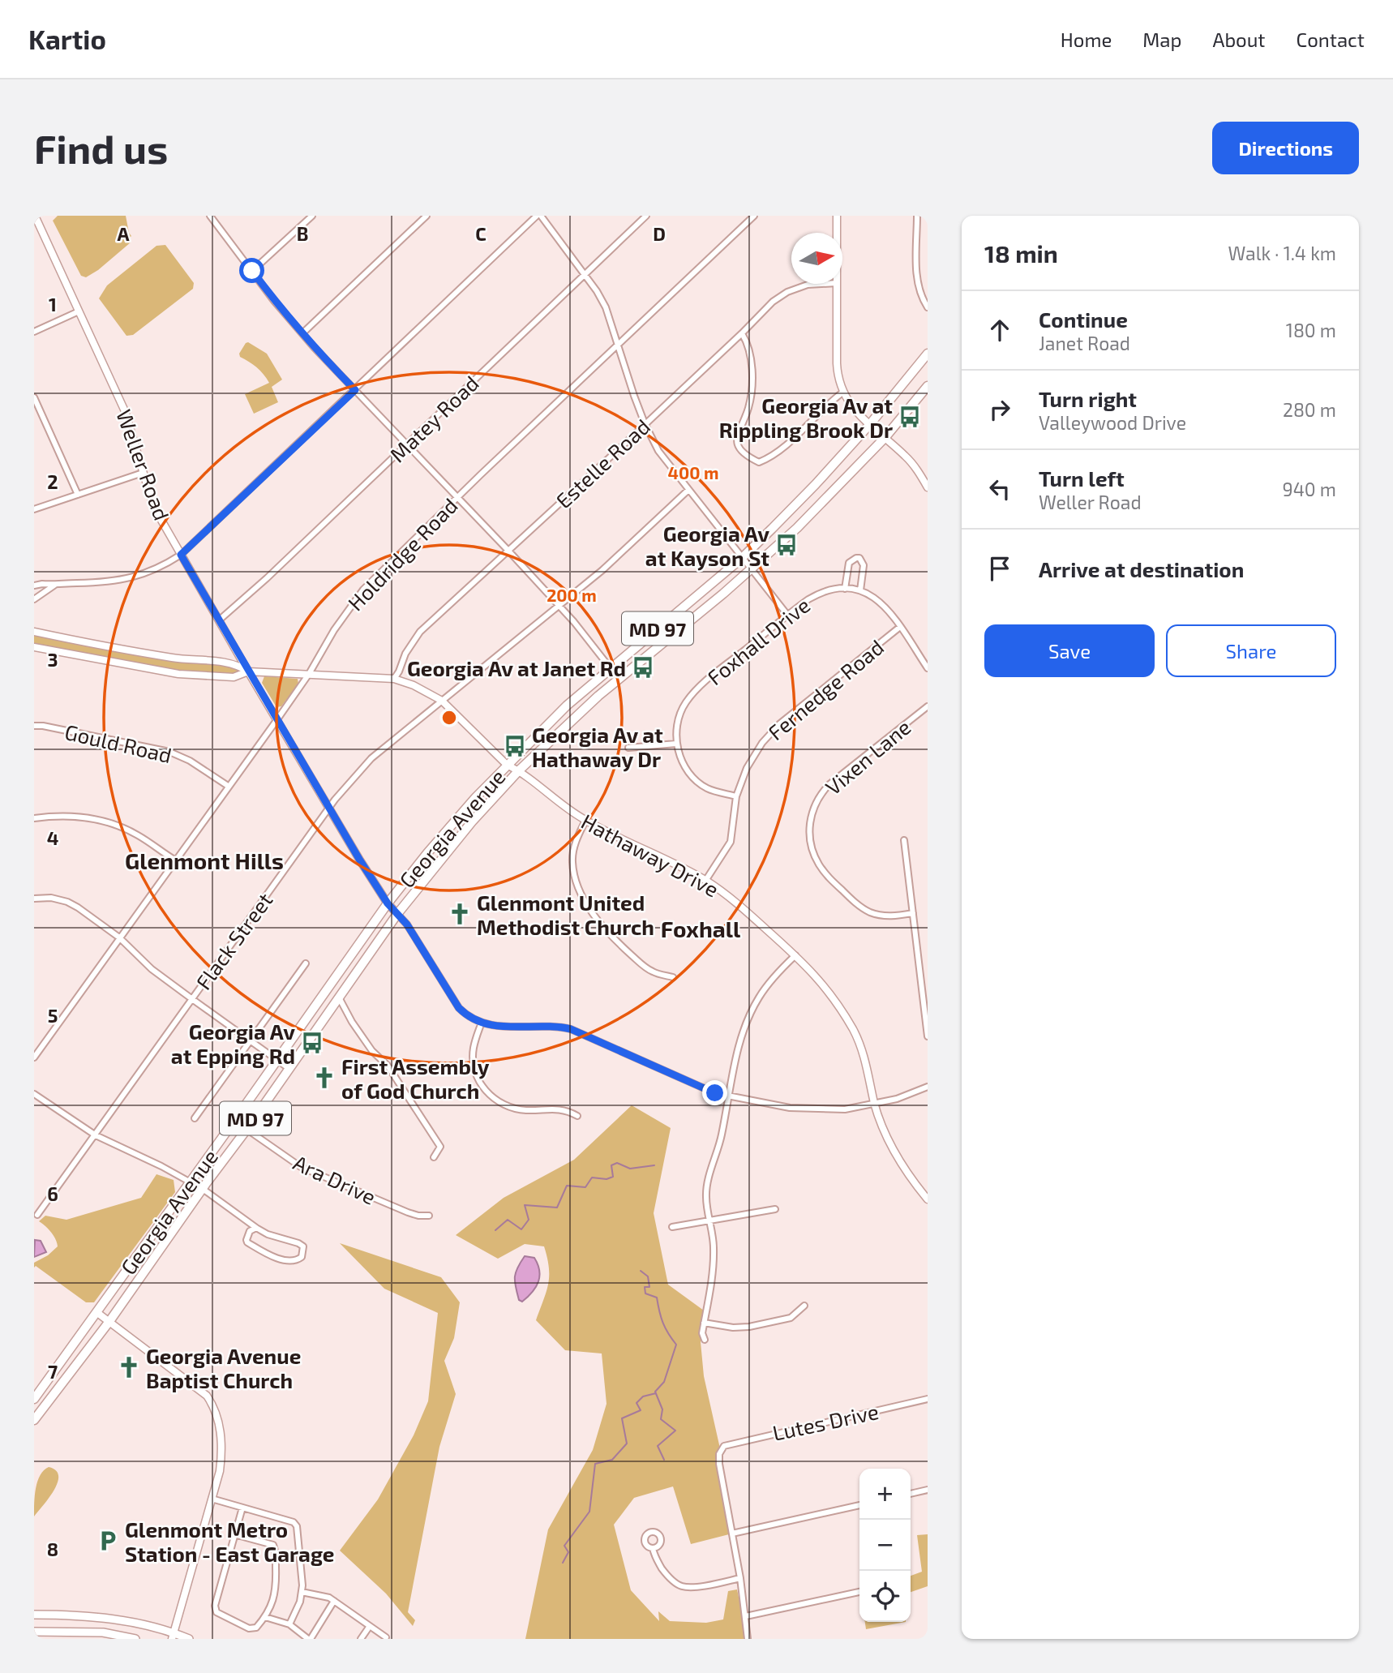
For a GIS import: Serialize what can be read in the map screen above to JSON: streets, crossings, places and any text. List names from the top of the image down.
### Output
{
  "streets": {
    "main road": ["MD 97", "Georgia Avenue"],
    "street": [
      "Matey Road",
      "Estelle Road",
      "Weller Road",
      "Holdridge Road",
      "Foxhall Drive",
      "Fernedge Road",
      "Gould Road",
      "Vixen Lane",
      "Hathaway Drive",
      "Flack Street",
      "Ara Drive",
      "Lutes Drive"
    ]
  },
  "crossings": [
    ["Matey Road", "Weller Road"],
    ["Estelle Road", "Hathaway Drive"],
    ["Weller Road", "Holdridge Road"],
    ["Weller Road", "Georgia Avenue"],
    ["Weller Road", "Hathaway Drive"],
    ["Weller Road", "Flack Street"],
    ["Holdridge Road", "Gould Road"],
    ["Holdridge Road", "Hathaway Drive"],
    ["Foxhall Drive", "Fernedge Road"],
    ["Fernedge Road", "Hathaway Drive"],
    ["Georgia Avenue", "Hathaway Drive"],
    ["Georgia Avenue", "Ara Drive"],
    ["Hathaway Drive", "Flack Street"]
  ],
  "districts": ["Glenmont Hills", "Foxhall"],
  "places": {
    "bus stop": [
      "Georgia Av at Rippling Brook Dr",
      "Georgia Av at Kayson St",
      "Georgia Av at Janet Rd",
      "Georgia Av at Hathaway Dr",
      "Georgia Av at Epping Rd"
    ],
    "church": ["Glenmont United Methodist Church", "First Assembly of God Church", "Georgia Avenue Baptist Church"],
    "parking": ["Glenmont Metro Station - East Garage"]
  },
  "north": "right",
  "page": {
    "header": "Kartio",
    "nav": [
      "Home",
      "Map",
      "About",
      "Contact"
    ],
    "buttons": [
      "Directions",
      ["Save", "Share"]
    ],
    "title": "Find us",
    "heading": ["18 min", "Walk · 1.4 km"],
    "list": [
      ["Continue", "Janet Road", "180 m"],
      ["Turn right", "Valleywood Drive", "280 m"],
      ["Turn left", "Weller Road", "940 m"],
      "Arrive at destination"
    ],
    "map_buttons": ["+", "−"]
  },
  "grid": {
    "columns": [
      "A",
      "B",
      "C",
      "D"
    ],
    "rows": [
      "1",
      "2",
      "3",
      "4",
      "5",
      "6",
      "7",
      "8"
    ]
  },
  "rings": ["400 m", "200 m"]
}
